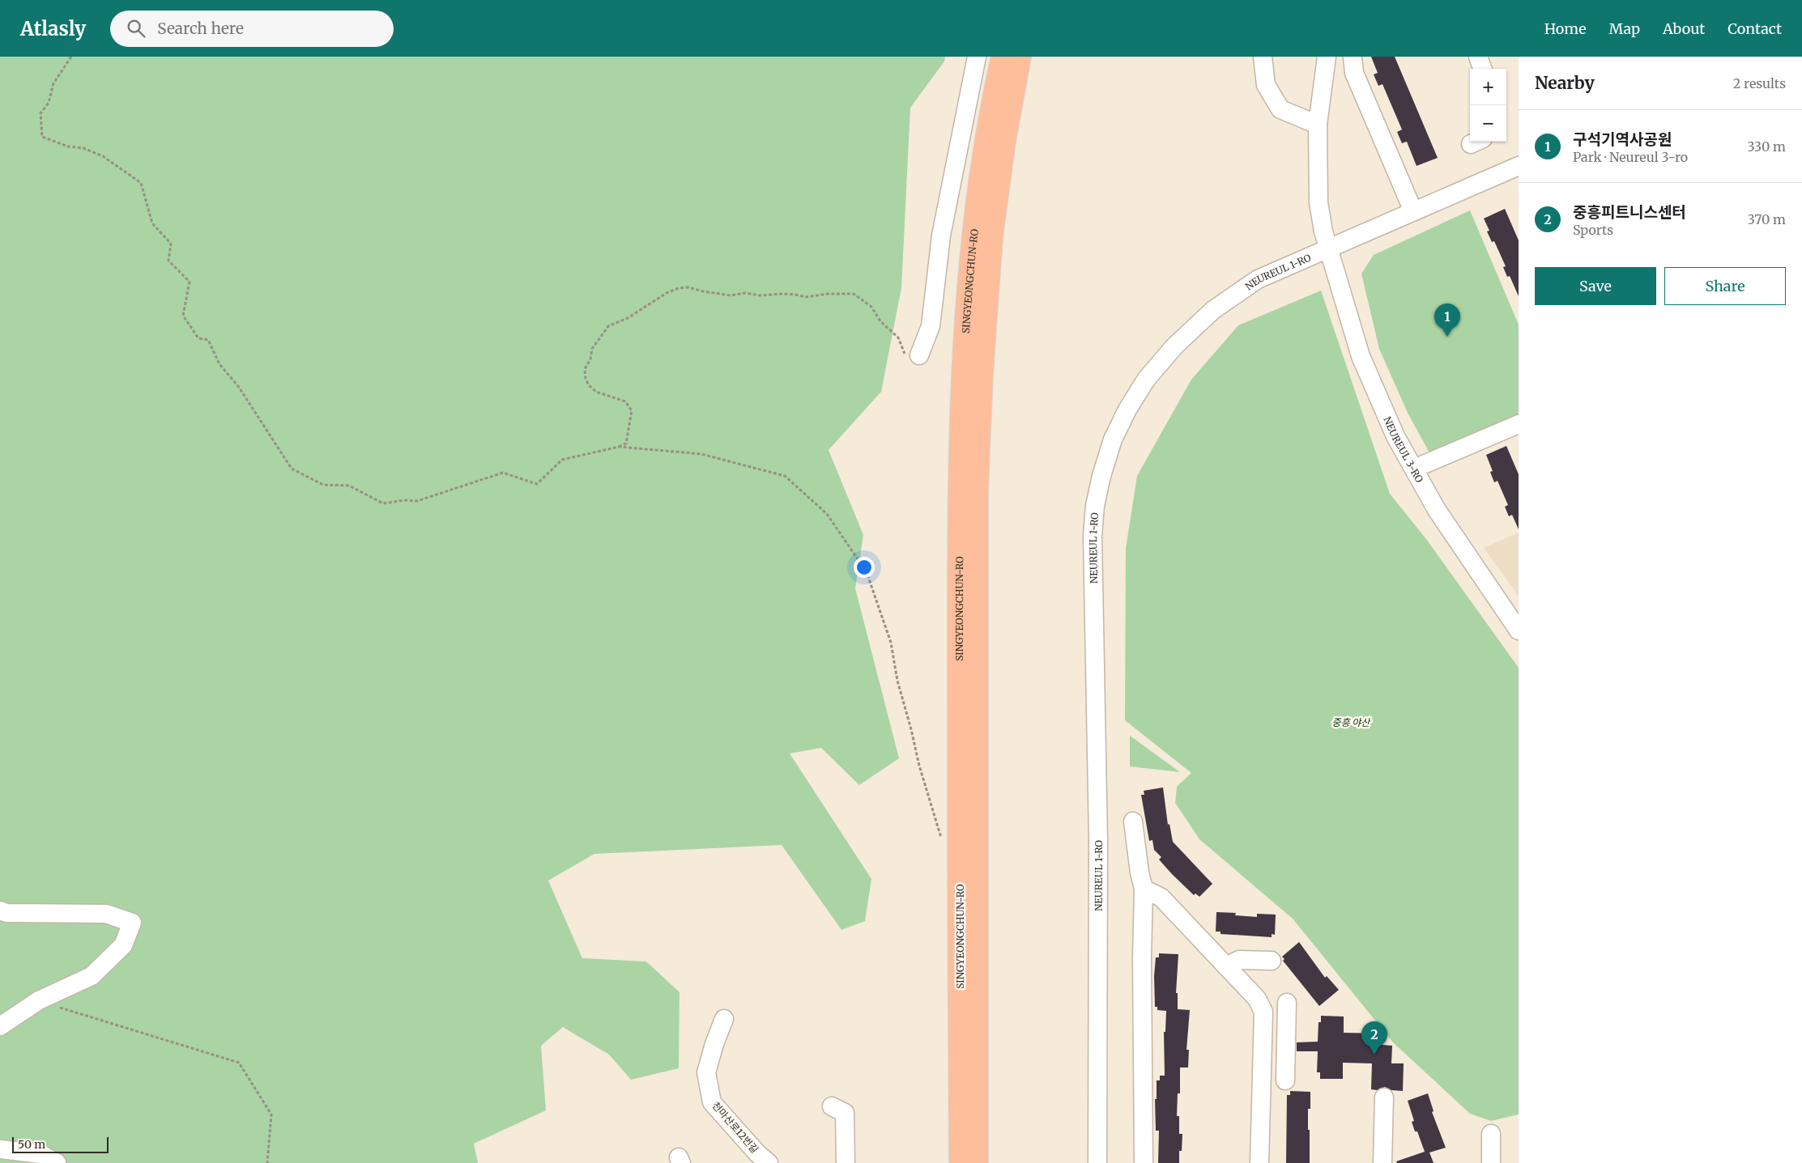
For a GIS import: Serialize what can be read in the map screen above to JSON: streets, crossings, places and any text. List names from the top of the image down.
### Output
{
  "streets": {
    "highway": ["SINGYEONGCHUN-RO"],
    "street": ["NEUREUL 1-RO", "NEUREUL 3-RO", "천마산로12번길"]
  },
  "crossings": [
    ["NEUREUL 1-RO", "NEUREUL 3-RO"]
  ],
  "parks": ["중흥 야산"],
  "scale_bar": "50 m",
  "page": {
    "header": "Atlasly",
    "search": "Search here",
    "nav": [
      "Home",
      "Map",
      "About",
      "Contact"
    ],
    "heading": ["Nearby", "2 results"],
    "map_buttons": ["+", "−"],
    "list": [
      {
        "mark": "1",
        "name": "구석기역사공원",
        "note": "Park · Neureul 3-ro",
        "value": "330 m"
      },
      {
        "mark": "2",
        "name": "중흥피트니스센터",
        "note": "Sports",
        "value": "370 m"
      }
    ],
    "buttons": ["Save", "Share"],
    "pins": ["1", "2"],
    "scale": "50 m"
  }
}
